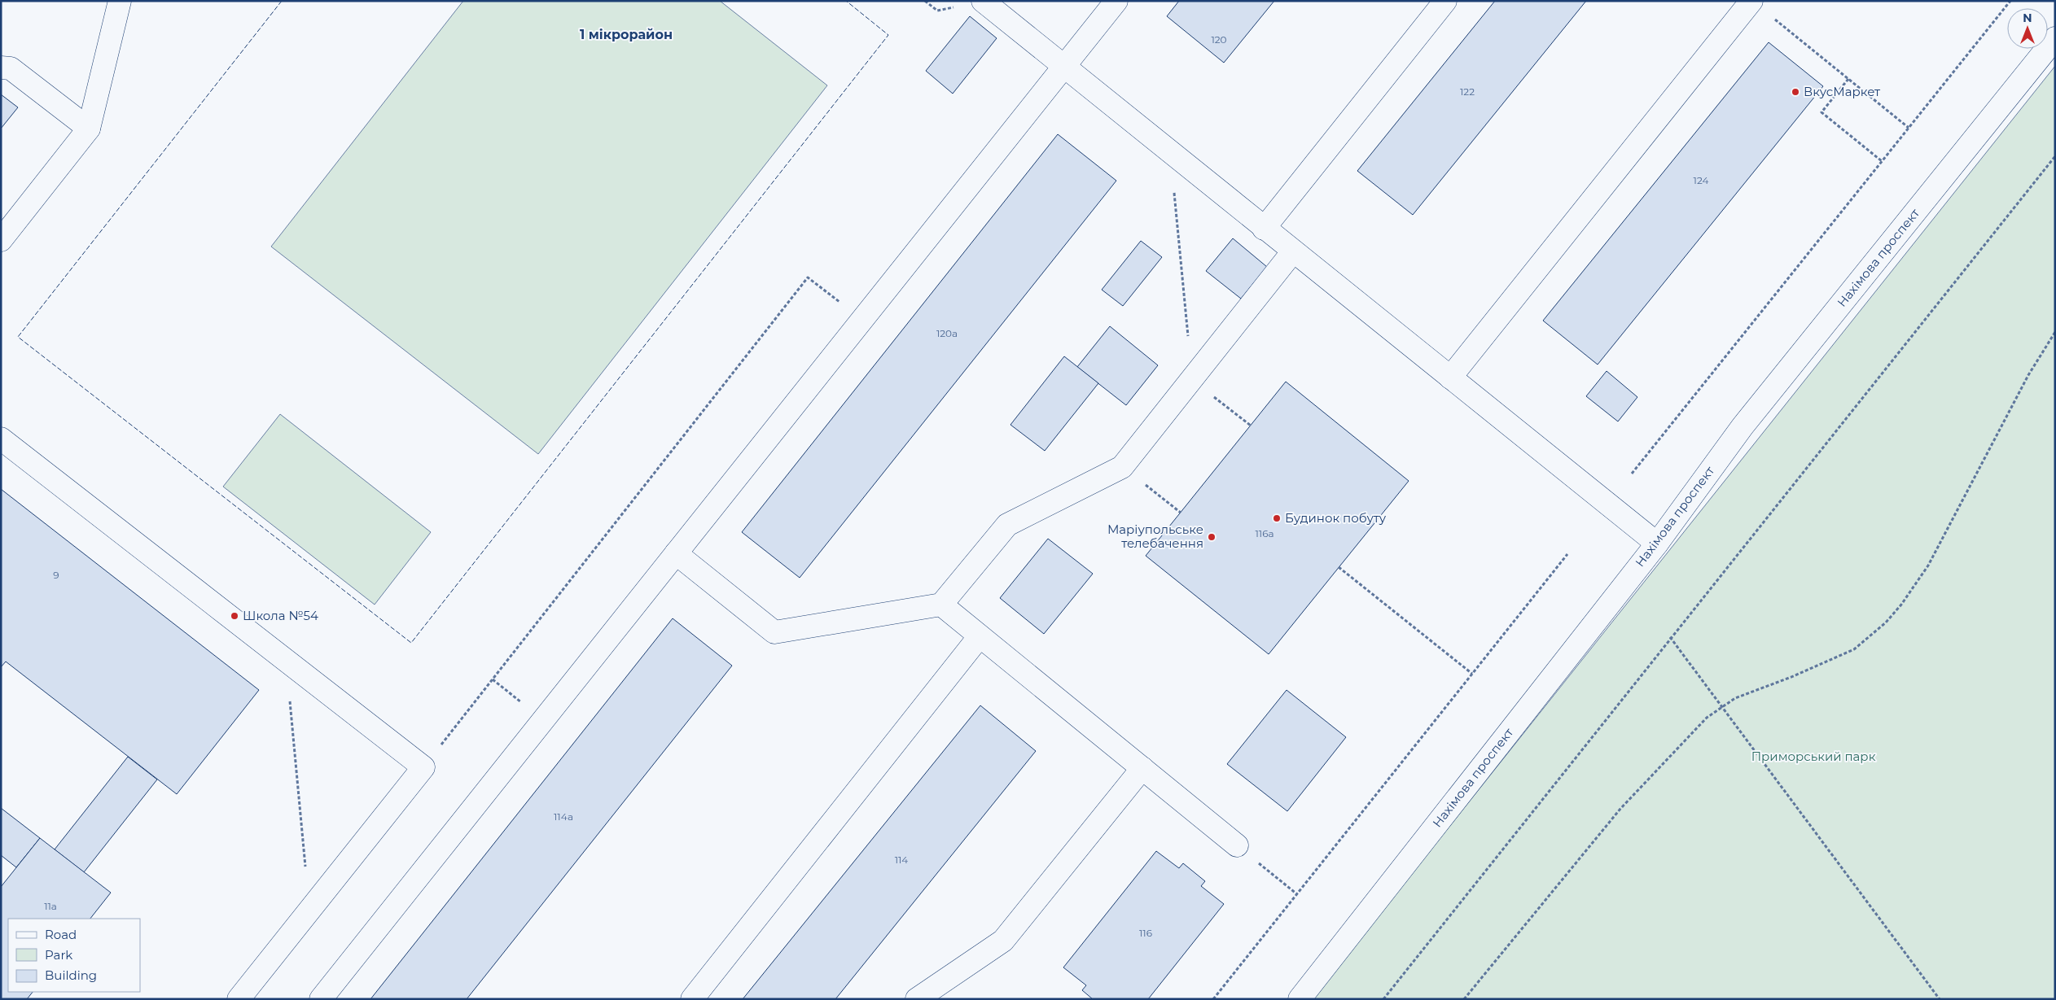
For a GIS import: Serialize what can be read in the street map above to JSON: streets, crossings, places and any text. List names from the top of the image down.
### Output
{
  "streets": {
    "main road": ["Нахімова проспект"]
  },
  "districts": ["1 мікрорайон"],
  "parks": ["Приморський парк"],
  "places": [
    "ВкусМаркет",
    "Будинок побуту",
    "Маріупольське телебачення",
    "Школа №54"
  ],
  "house_numbers": [
    "120",
    "122",
    "124",
    "120а",
    "116а",
    "9",
    "114а",
    "114",
    "11а",
    "116"
  ],
  "legend": ["Road", "Park", "Building"],
  "north": "top"
}
